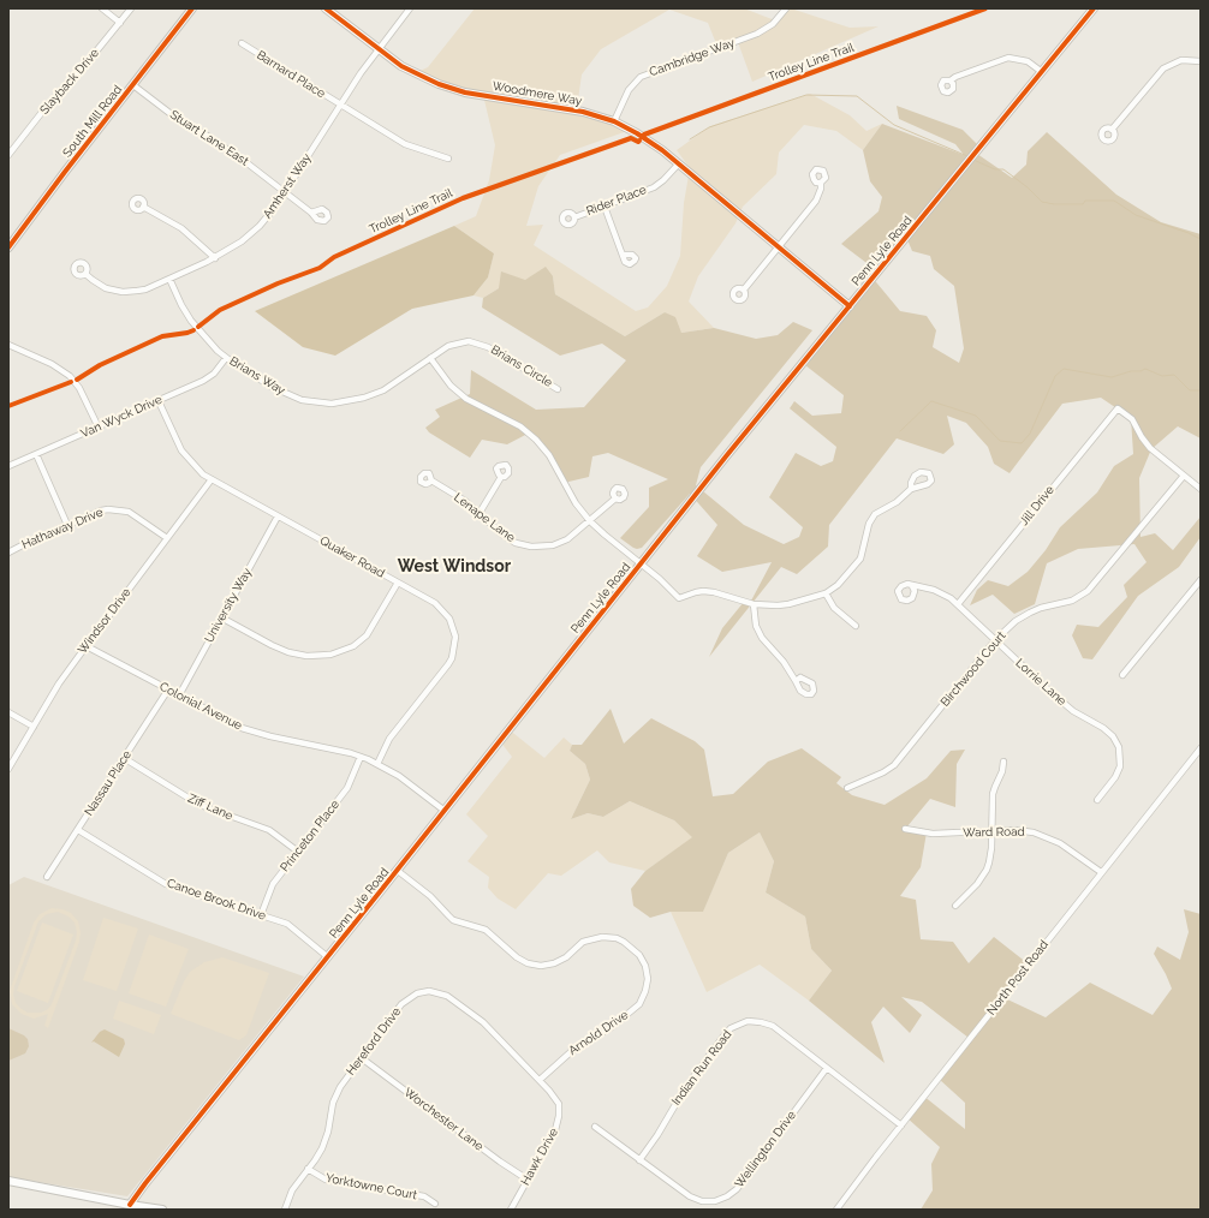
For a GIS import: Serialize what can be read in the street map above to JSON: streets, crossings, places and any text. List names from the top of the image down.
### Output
{
  "streets": {
    "street": [
      "Cambridge Way",
      "Barnard Place",
      "Slayback Drive",
      "Woodmere Way",
      "South Mill Road",
      "Stuart Lane East",
      "Amherst Way",
      "Rider Place",
      "Penn Lyle Road",
      "Brians Circle",
      "Brians Way",
      "Van Wyck Drive",
      "Jill Drive",
      "Lenape Lane",
      "Hathaway Drive",
      "Quaker Road",
      "University Way",
      "Windsor Drive",
      "Birchwood Court",
      "Lorrie Lane",
      "Colonial Avenue",
      "Nassau Place",
      "Ziff Lane",
      "Ward Road",
      "Princeton Place",
      "Canoe Brook Drive",
      "North Post Road",
      "Arnold Drive",
      "Hereford Drive",
      "Indian Run Road",
      "Worchester Lane",
      "Wellington Drive",
      "Hawk Drive",
      "Yorktowne Court"
    ],
    "cycle path": ["Trolley Line Trail"]
  },
  "crossings": [
    ["Cambridge Way", "Woodmere Way"],
    ["Barnard Place", "Amherst Way"],
    ["Woodmere Way", "Amherst Way"],
    ["Woodmere Way", "Rider Place"],
    ["Woodmere Way", "Penn Lyle Road"],
    ["South Mill Road", "Stuart Lane East"],
    ["Stuart Lane East", "Amherst Way"],
    ["Amherst Way", "Brians Way"],
    ["Penn Lyle Road", "Canoe Brook Drive"],
    ["Penn Lyle Road", "Arnold Drive"],
    ["Brians Circle", "Brians Way"],
    ["Brians Way", "Van Wyck Drive"],
    ["Van Wyck Drive", "Quaker Road"],
    ["Jill Drive", "Birchwood Court"],
    ["Jill Drive", "Lorrie Lane"],
    ["Hathaway Drive", "Windsor Drive"],
    ["Quaker Road", "University Way"],
    ["Quaker Road", "Windsor Drive"],
    ["Quaker Road", "Colonial Avenue"],
    ["University Way", "Colonial Avenue"],
    ["Windsor Drive", "Colonial Avenue"],
    ["Birchwood Court", "Lorrie Lane"],
    ["Colonial Avenue", "Nassau Place"],
    ["Colonial Avenue", "Princeton Place"],
    ["Nassau Place", "Ziff Lane"],
    ["Nassau Place", "Canoe Brook Drive"],
    ["Ziff Lane", "Princeton Place"],
    ["Ward Road", "North Post Road"],
    ["Princeton Place", "Canoe Brook Drive"],
    ["North Post Road", "Indian Run Road"],
    ["Arnold Drive", "Hereford Drive"],
    ["Arnold Drive", "Hawk Drive"],
    ["Hereford Drive", "Worchester Lane"],
    ["Hereford Drive", "Hawk Drive"],
    ["Hereford Drive", "Yorktowne Court"],
    ["Indian Run Road", "Wellington Drive"],
    ["Worchester Lane", "Hawk Drive"]
  ],
  "districts": ["West Windsor"]
}
